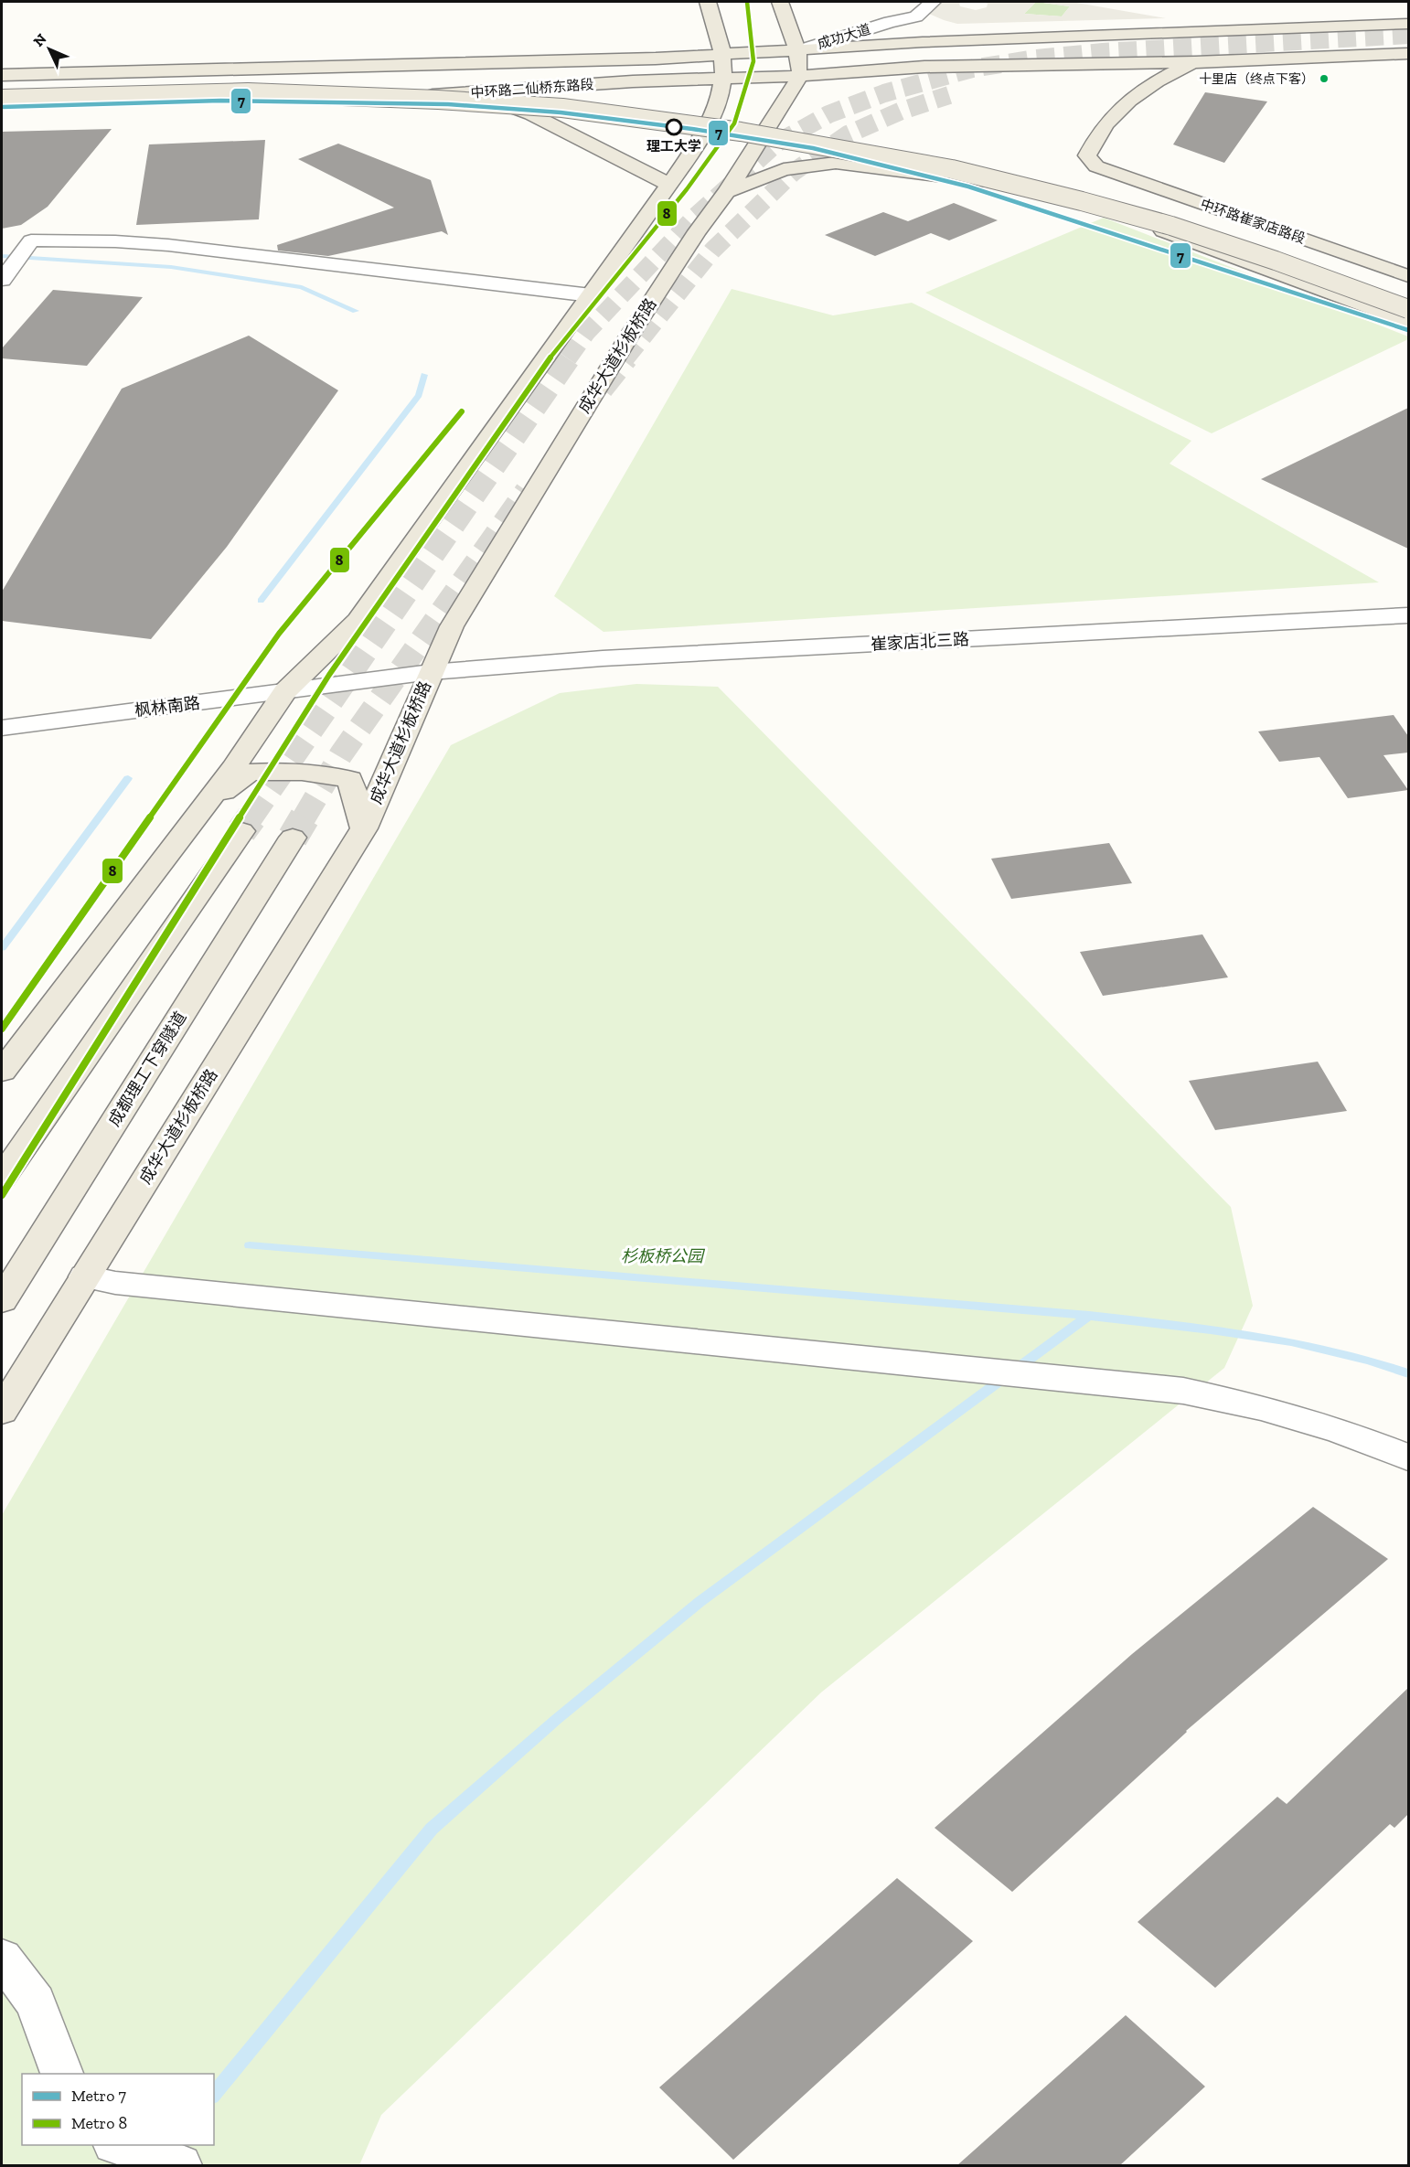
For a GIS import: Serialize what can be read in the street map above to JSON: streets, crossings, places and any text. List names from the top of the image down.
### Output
{
  "streets": {
    "main road": [
      "中环路二仙桥东路段",
      "中环路崔家店路段",
      "成华大道杉板桥路",
      "成都理工下穿隧道"
    ],
    "street": ["成功大道", "崔家店北三路", "枫林南路"]
  },
  "crossings": [
    ["成功大道", "中环路二仙桥东路段"],
    ["成功大道", "成华大道杉板桥路"],
    ["中环路二仙桥东路段", "成华大道杉板桥路"],
    ["成华大道杉板桥路", "崔家店北三路"],
    ["成华大道杉板桥路", "枫林南路"],
    ["崔家店北三路", "枫林南路"]
  ],
  "parks": ["杉板桥公园"],
  "places": ["十里店（终点下客）", "理工大学"],
  "lines": ["metro line 8", "metro line 7"],
  "legend": ["Metro 7", "Metro 8"],
  "north": "top left"
}
